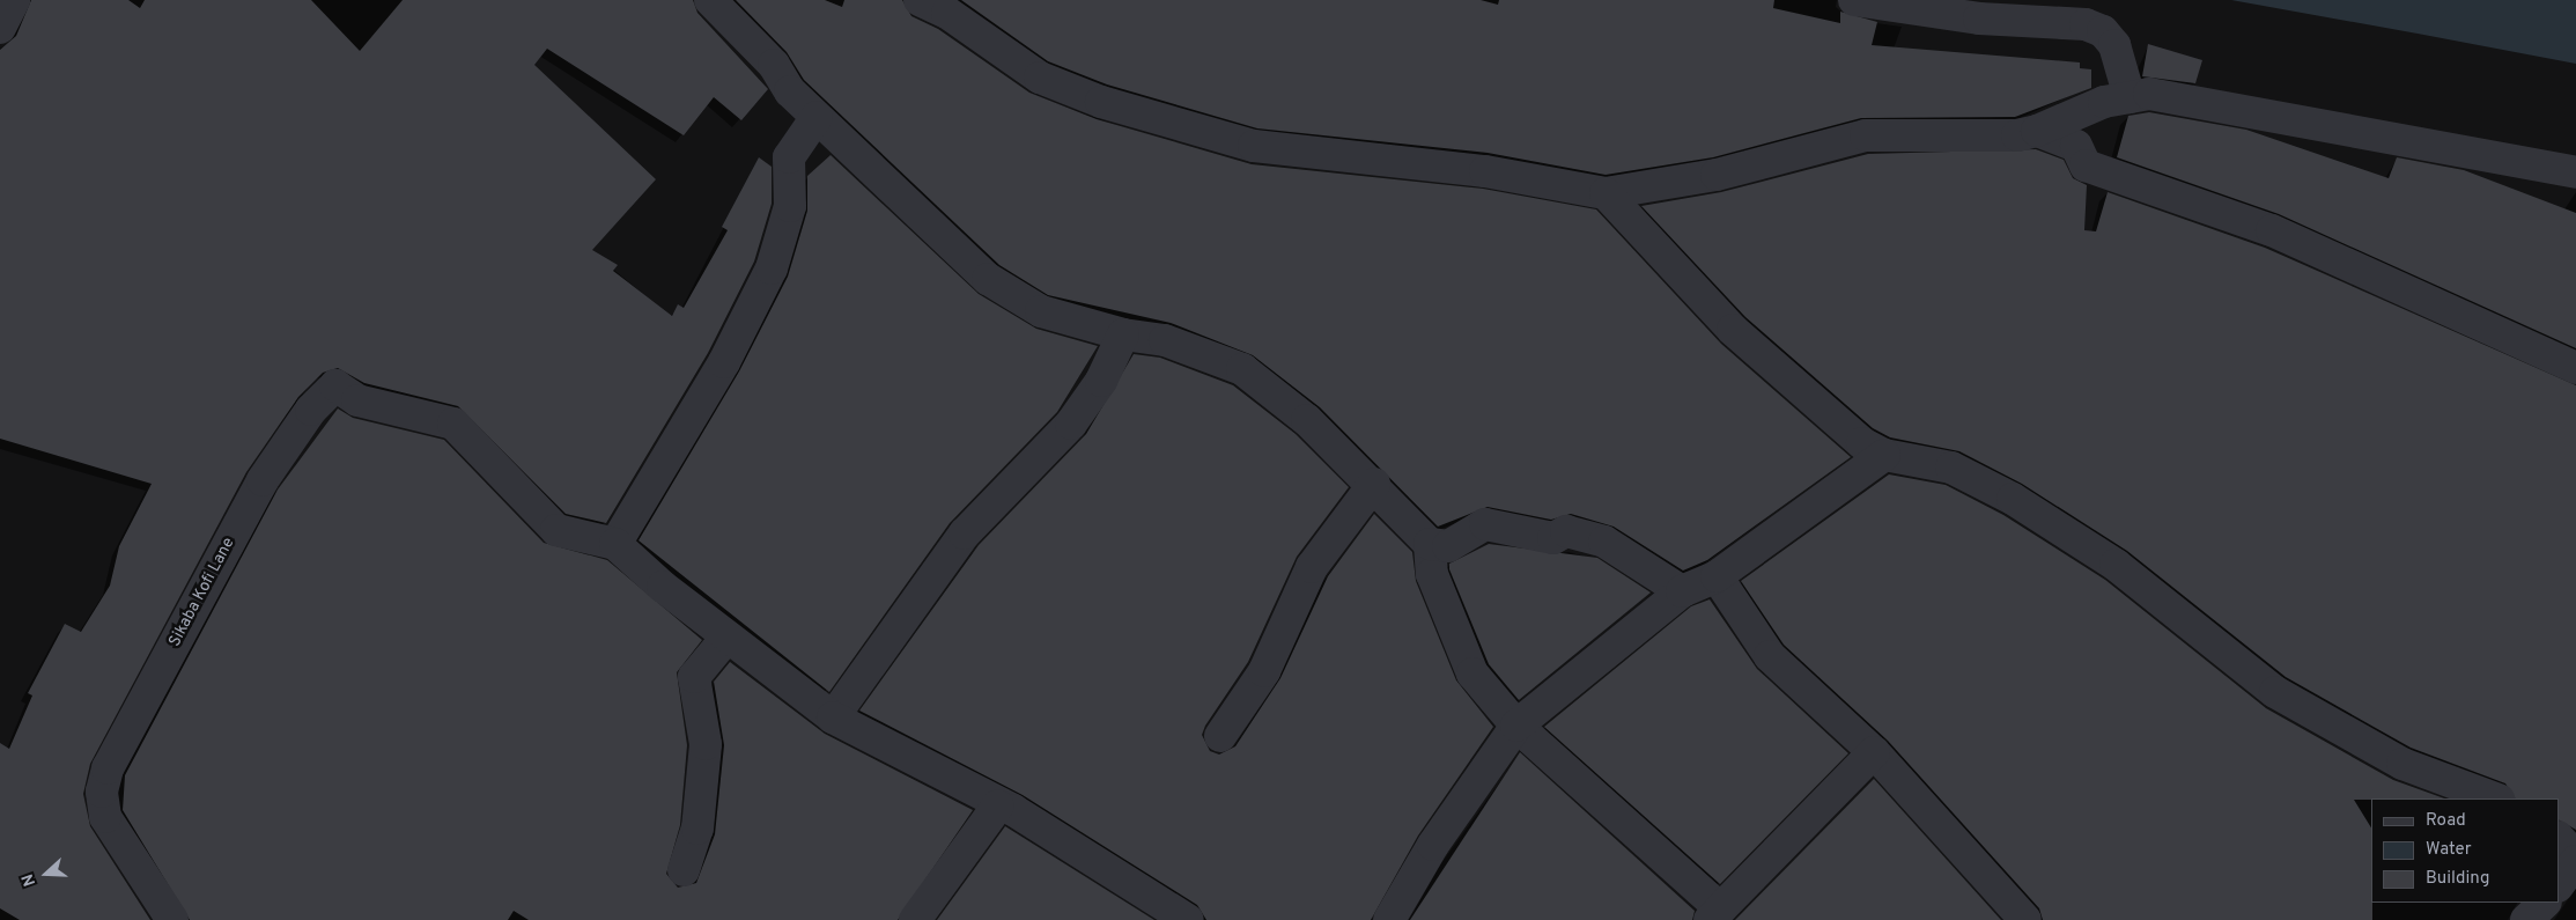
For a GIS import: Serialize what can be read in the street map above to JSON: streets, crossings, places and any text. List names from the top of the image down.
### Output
{
  "streets": {
    "street": ["Sikaba Kofi Lane"]
  },
  "legend": ["Road", "Water", "Building"],
  "north": "left"
}
